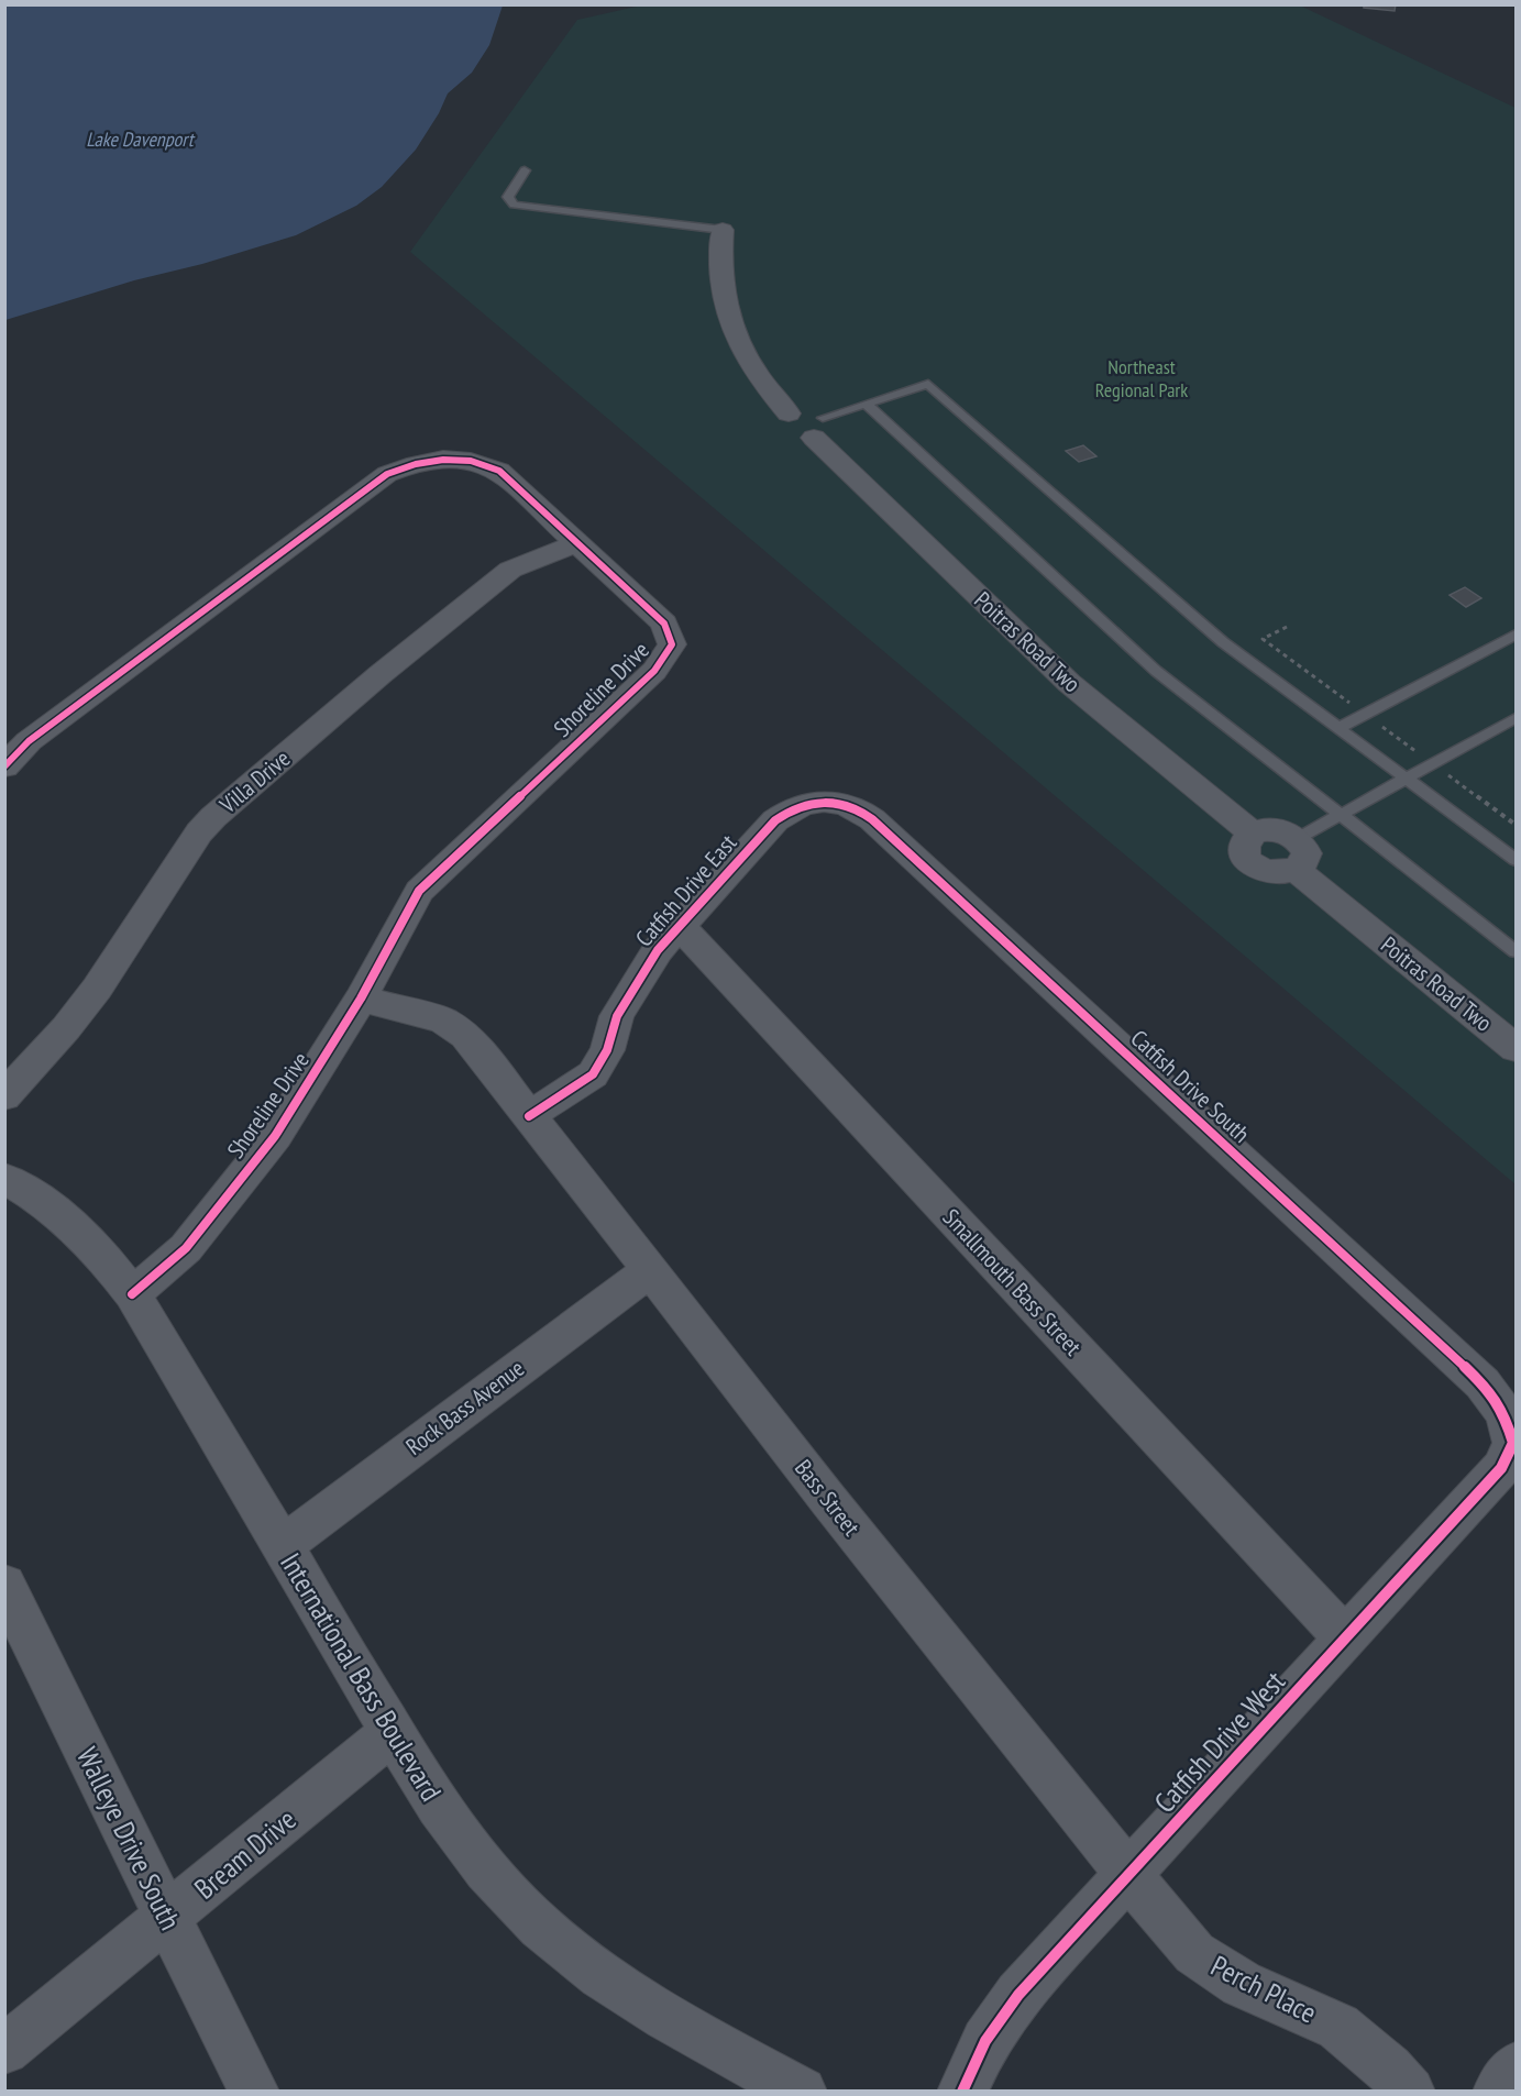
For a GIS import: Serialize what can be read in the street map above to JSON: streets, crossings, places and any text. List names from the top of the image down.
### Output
{
  "streets": {
    "street": [
      "Poitras Road Two",
      "Shoreline Drive",
      "Villa Drive",
      "Catfish Drive East",
      "Catfish Drive South",
      "Smallmouth Bass Street",
      "Rock Bass Avenue",
      "Bass Street",
      "International Bass Boulevard",
      "Catfish Drive West",
      "Walleye Drive South",
      "Bream Drive",
      "Perch Place"
    ]
  },
  "crossings": [
    ["Shoreline Drive", "Villa Drive"],
    ["Shoreline Drive", "Bass Street"],
    ["Shoreline Drive", "International Bass Boulevard"],
    ["Catfish Drive East", "Catfish Drive South"],
    ["Catfish Drive East", "Smallmouth Bass Street"],
    ["Catfish Drive East", "Bass Street"],
    ["Catfish Drive South", "Catfish Drive West"],
    ["Smallmouth Bass Street", "Catfish Drive West"],
    ["Rock Bass Avenue", "Bass Street"],
    ["Rock Bass Avenue", "International Bass Boulevard"],
    ["Bass Street", "Catfish Drive West"],
    ["Bass Street", "Perch Place"],
    ["International Bass Boulevard", "Bream Drive"],
    ["Catfish Drive West", "Perch Place"],
    ["Walleye Drive South", "Bream Drive"]
  ],
  "water": ["Lake Davenport"],
  "parks": ["Northeast Regional Park"]
}
